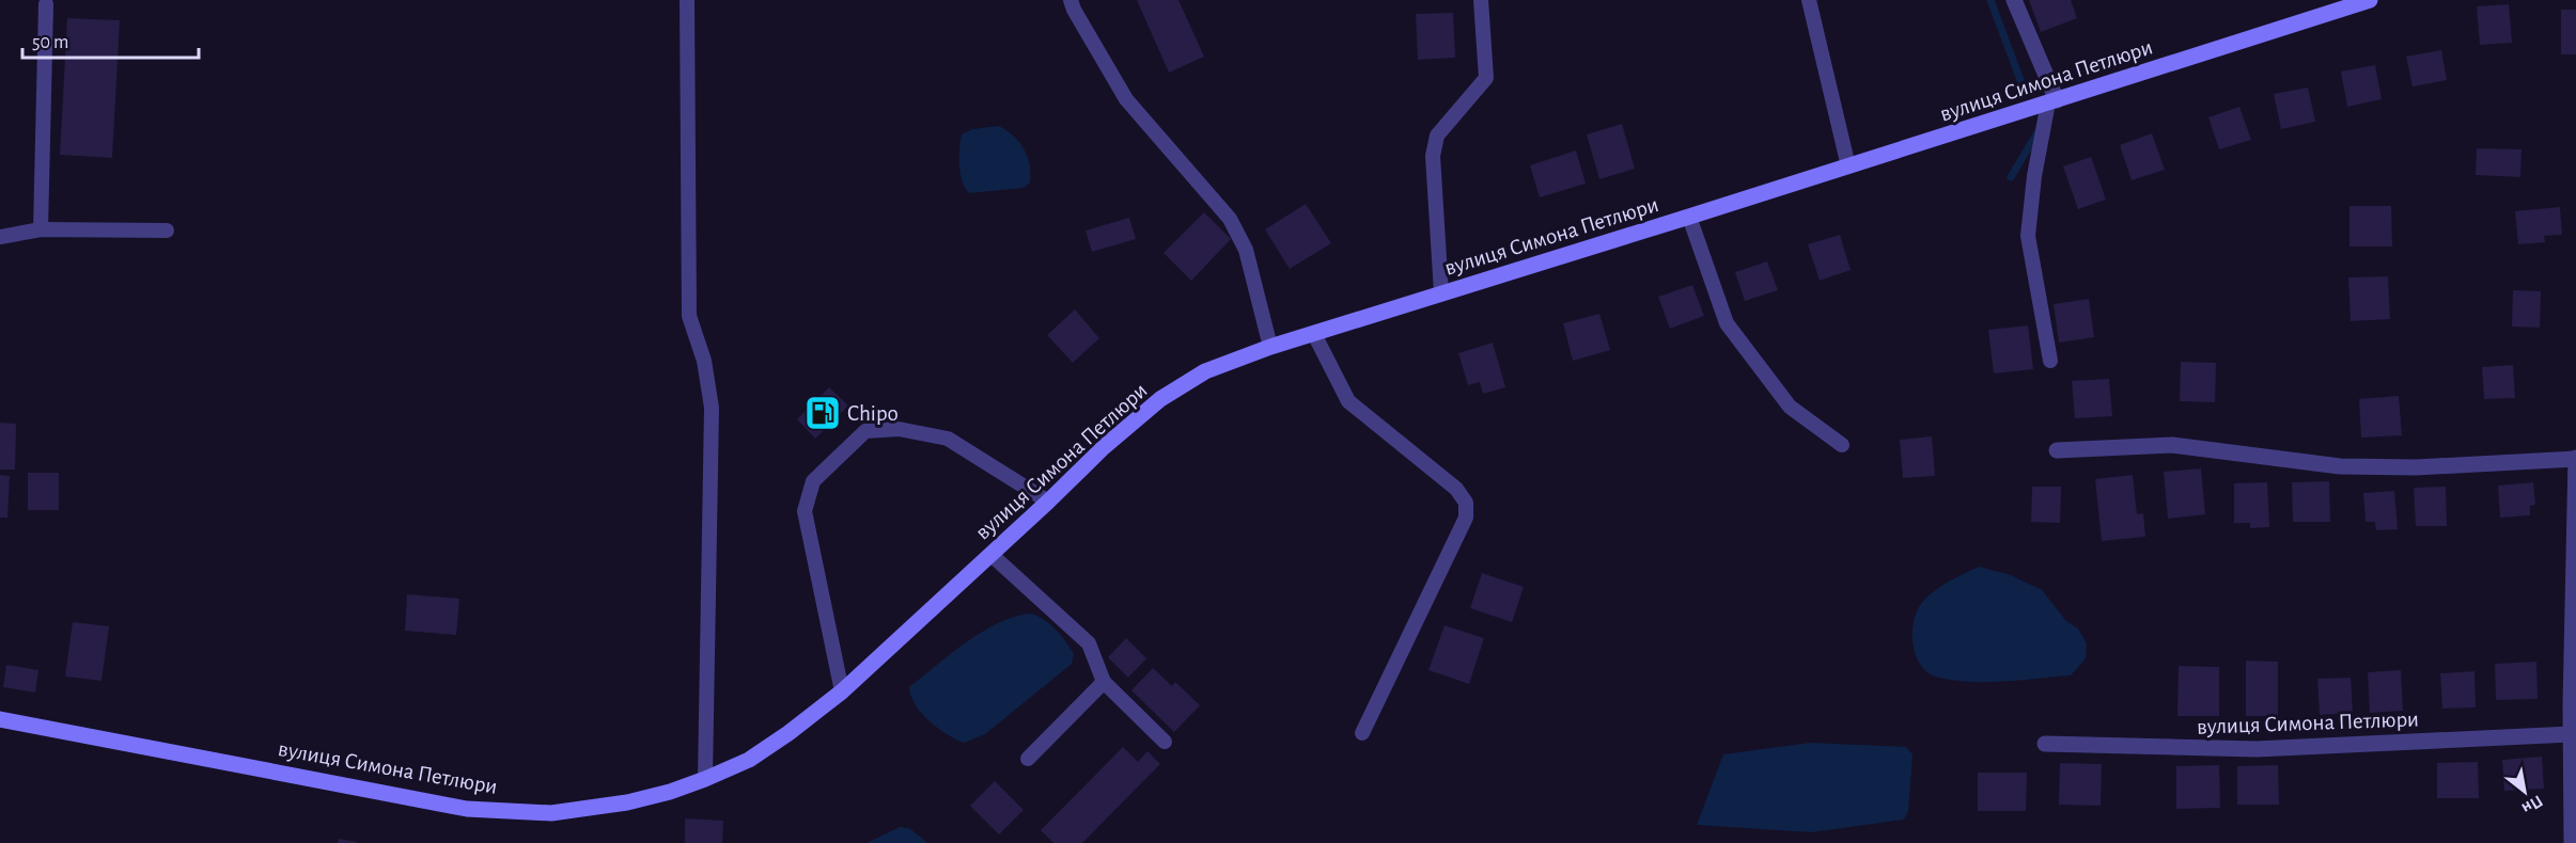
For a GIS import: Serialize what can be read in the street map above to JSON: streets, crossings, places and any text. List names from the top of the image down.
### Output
{
  "streets": {
    "main road": ["вулиця Симона Петлюри"]
  },
  "places": {
    "fuel station": ["Chipo"]
  },
  "scale_bar": "50 m",
  "north": "bottom right"
}
